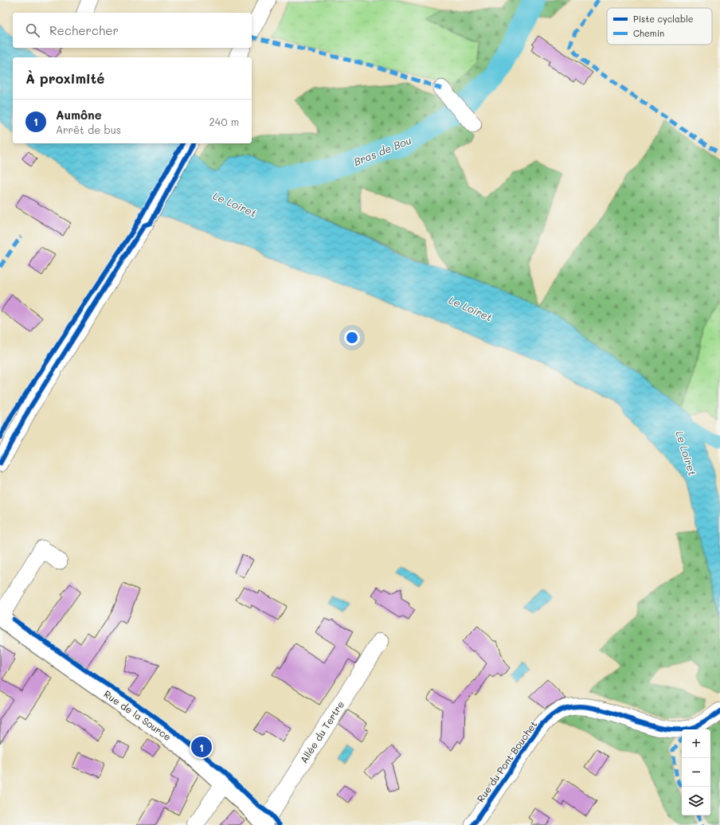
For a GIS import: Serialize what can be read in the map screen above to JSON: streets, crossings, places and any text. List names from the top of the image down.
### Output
{
  "streets": {
    "main road": ["Rue de la Source"],
    "street": ["Allée du Tertre", "Rue du Pont Bouchet"]
  },
  "crossings": [
    ["Rue de la Source", "Allée du Tertre"]
  ],
  "water": ["Bras de Bou", "Le Loiret"],
  "legend": ["Piste cyclable", "Chemin"],
  "page": {
    "search": "Rechercher",
    "heading": "À proximité",
    "list": [
      {
        "mark": "1",
        "name": "Aumône",
        "note": "Arrêt de bus",
        "value": "240 m"
      }
    ],
    "map_buttons": ["+", "−"],
    "pins": "1"
  }
}
